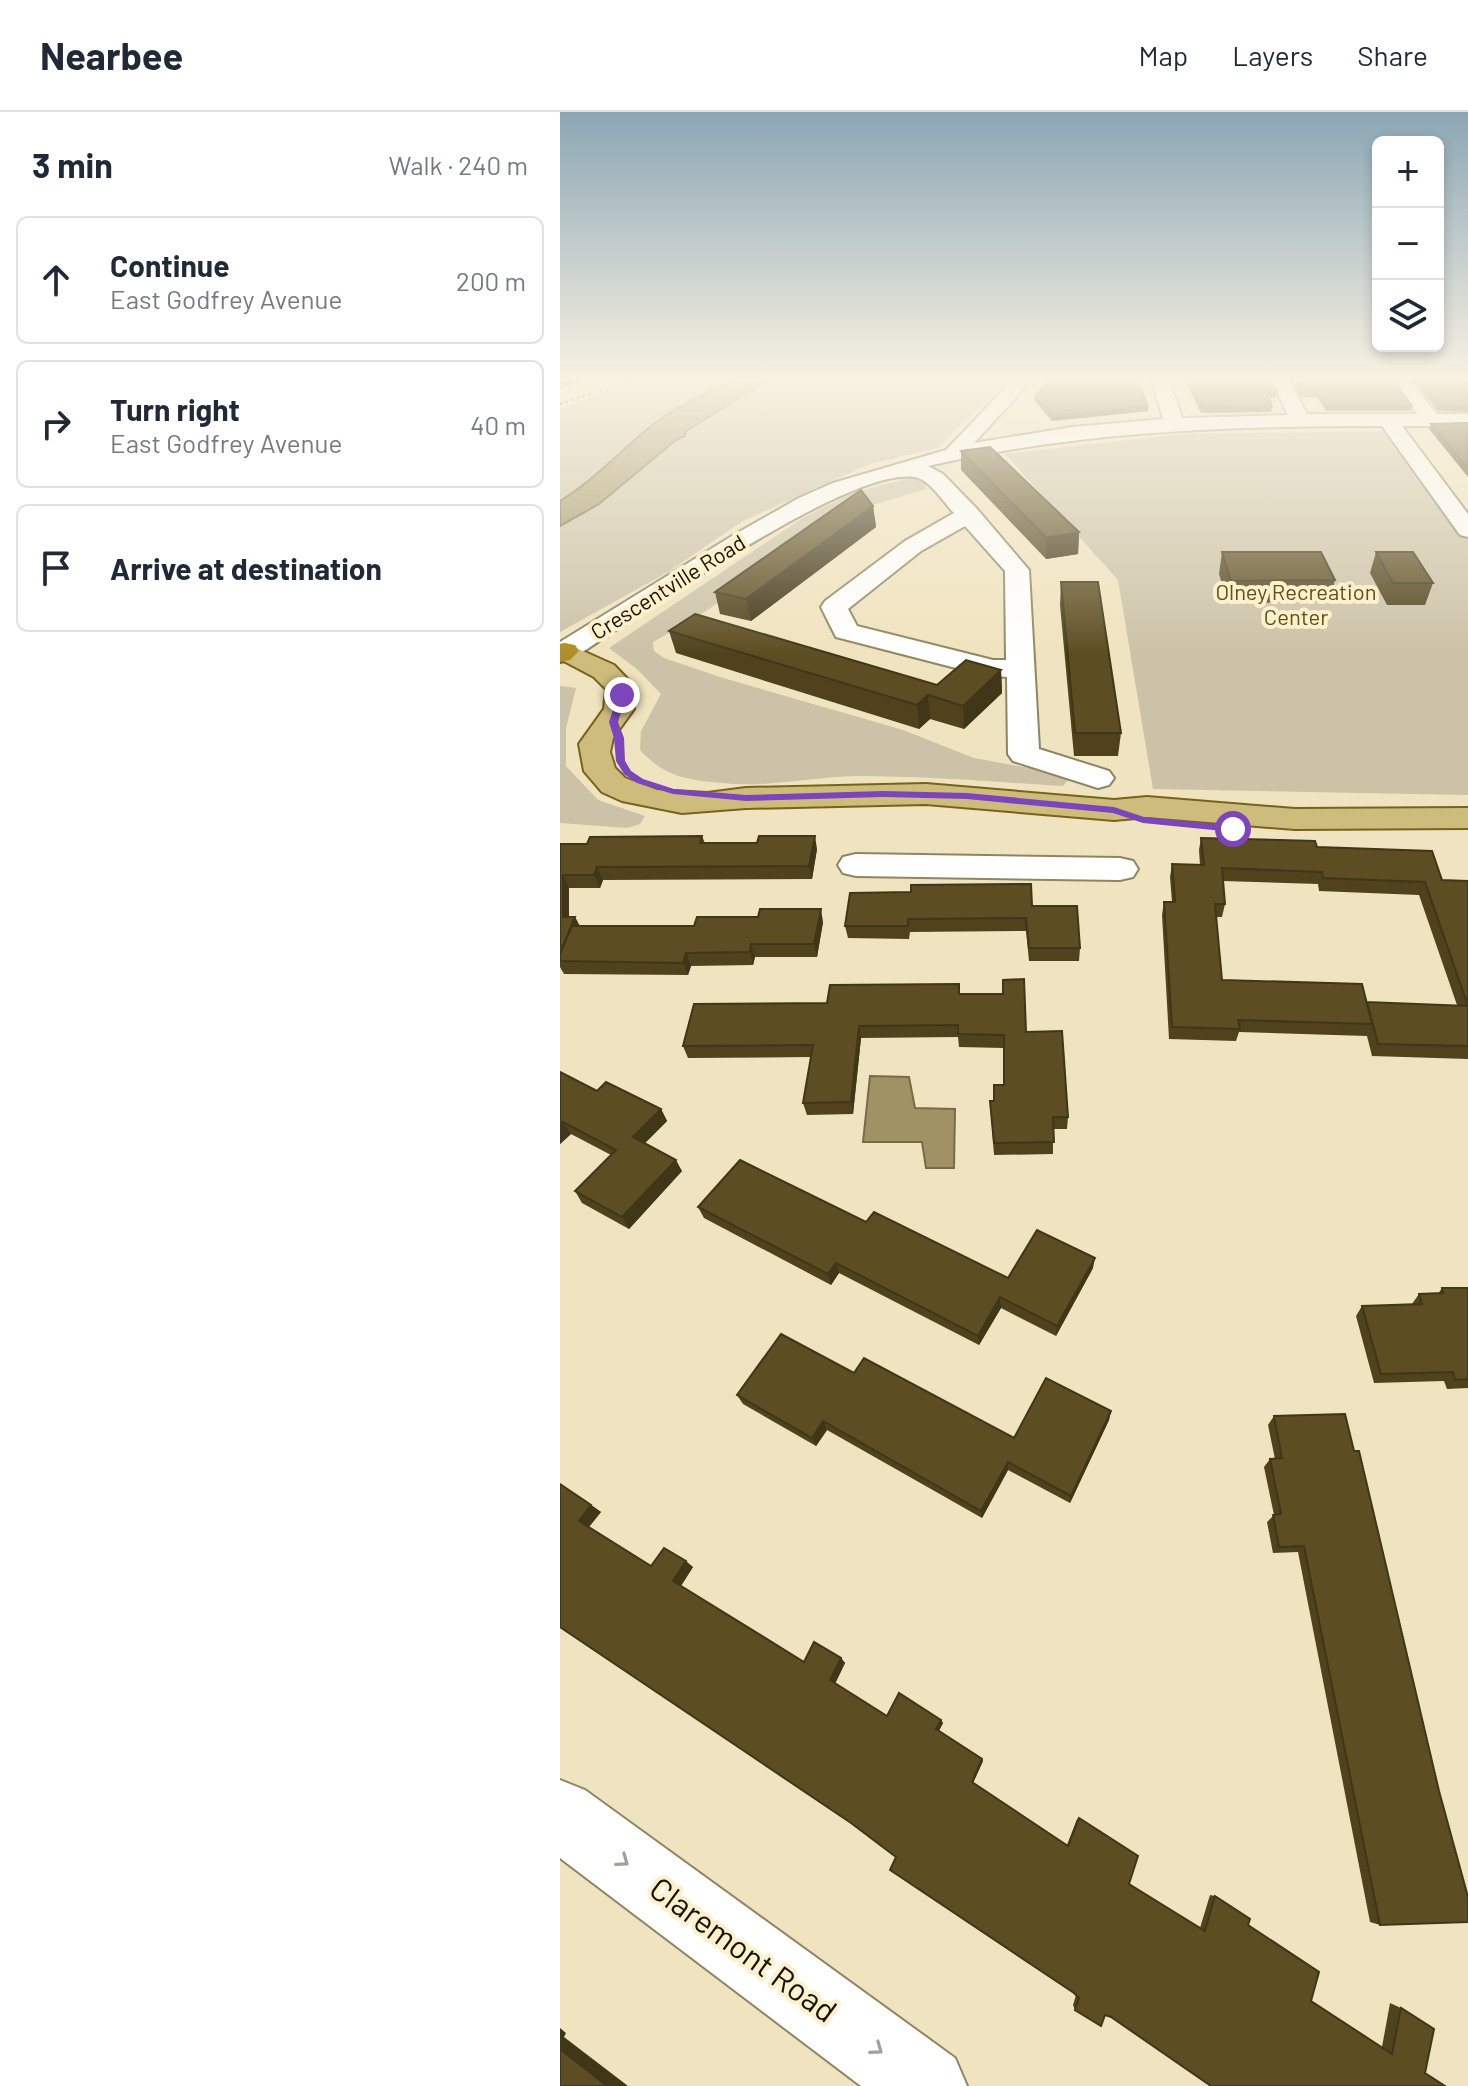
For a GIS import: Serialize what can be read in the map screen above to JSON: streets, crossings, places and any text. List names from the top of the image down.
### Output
{
  "streets": {
    "street": ["Crescentville Road", "Claremont Road"]
  },
  "one_way": ["Claremont Road"],
  "parks": ["Olney Recreation Center"],
  "page": {
    "header": "Nearbee",
    "nav": ["Map", "Layers", "Share"],
    "heading": ["3 min", "Walk · 240 m"],
    "map_buttons": ["+", "−"],
    "list": [
      ["Continue", "East Godfrey Avenue", "200 m"],
      ["Turn right", "East Godfrey Avenue", "40 m"],
      "Arrive at destination"
    ]
  }
}
